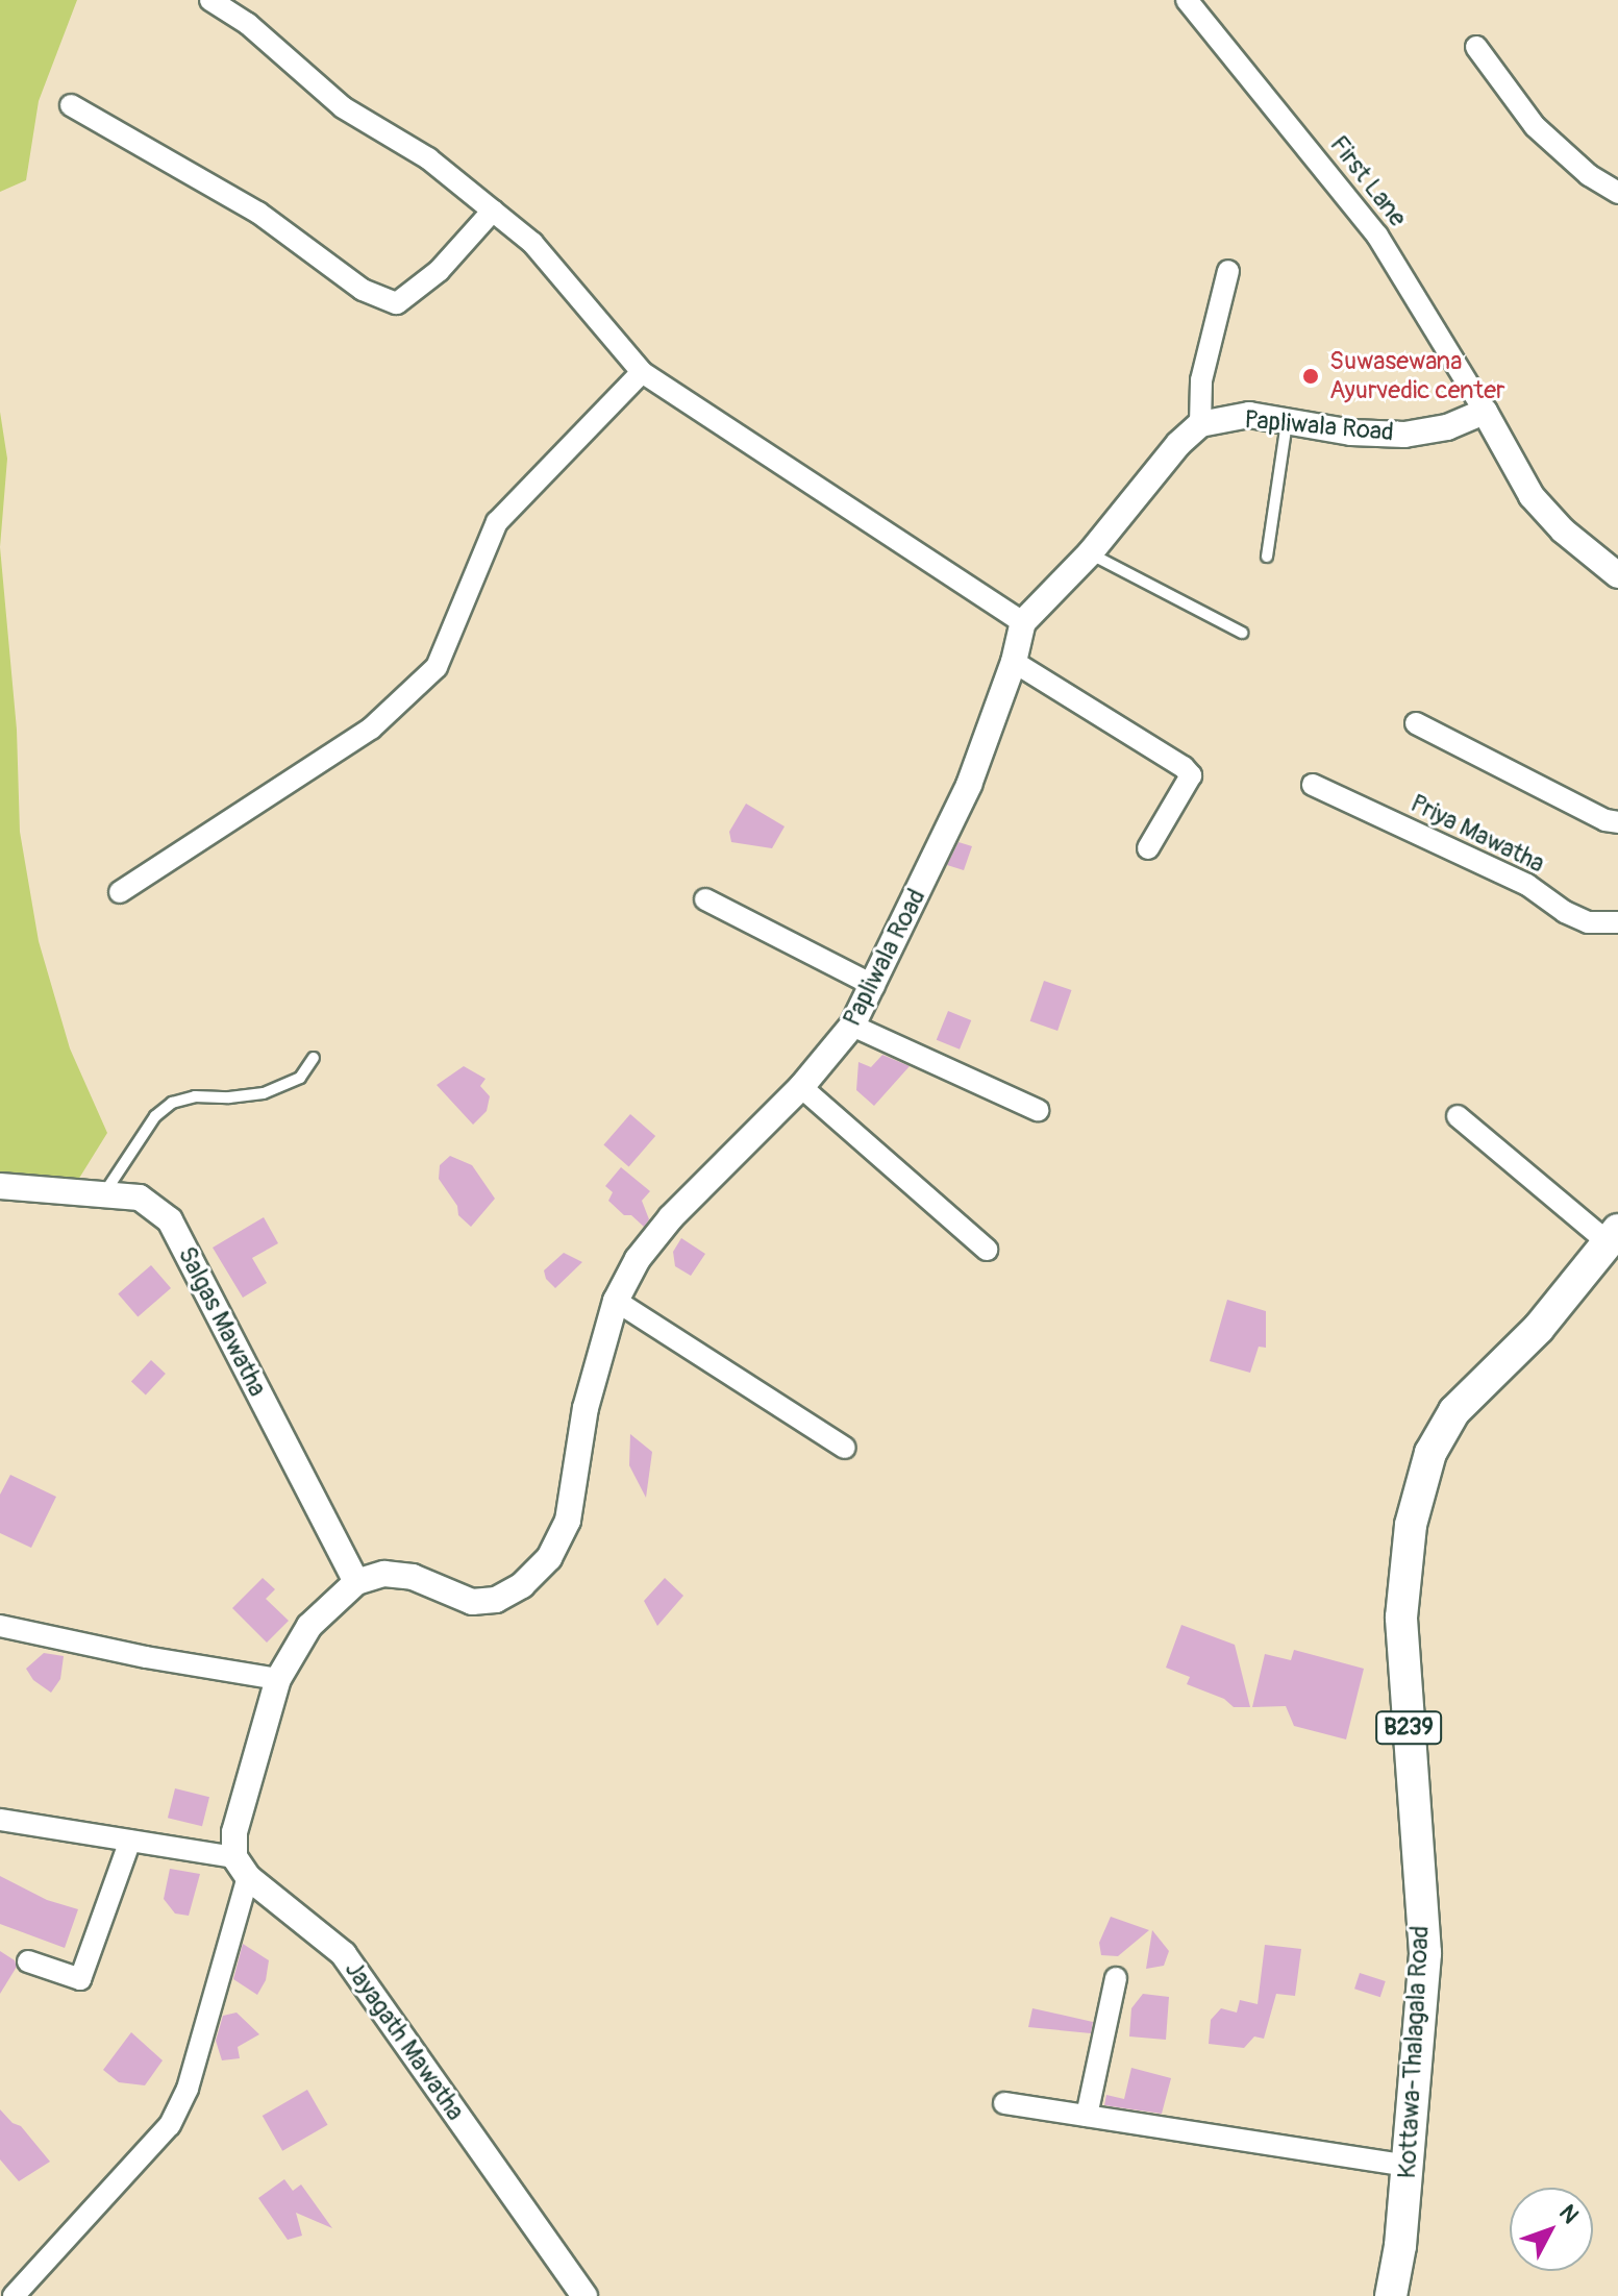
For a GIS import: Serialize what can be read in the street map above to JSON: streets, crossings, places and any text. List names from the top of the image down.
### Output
{
  "streets": {
    "main road": ["B239", "Kottawa-Thalagala Road"],
    "street": [
      "First Lane",
      "Papliwala Road",
      "Priya Mawatha",
      "Salgas Mawatha",
      "Jayagath Mawatha"
    ]
  },
  "crossings": [
    ["First Lane", "Papliwala Road"],
    ["Papliwala Road", "Salgas Mawatha"]
  ],
  "places": ["Suwasewana Ayurvedic center"],
  "north": "top right"
}
